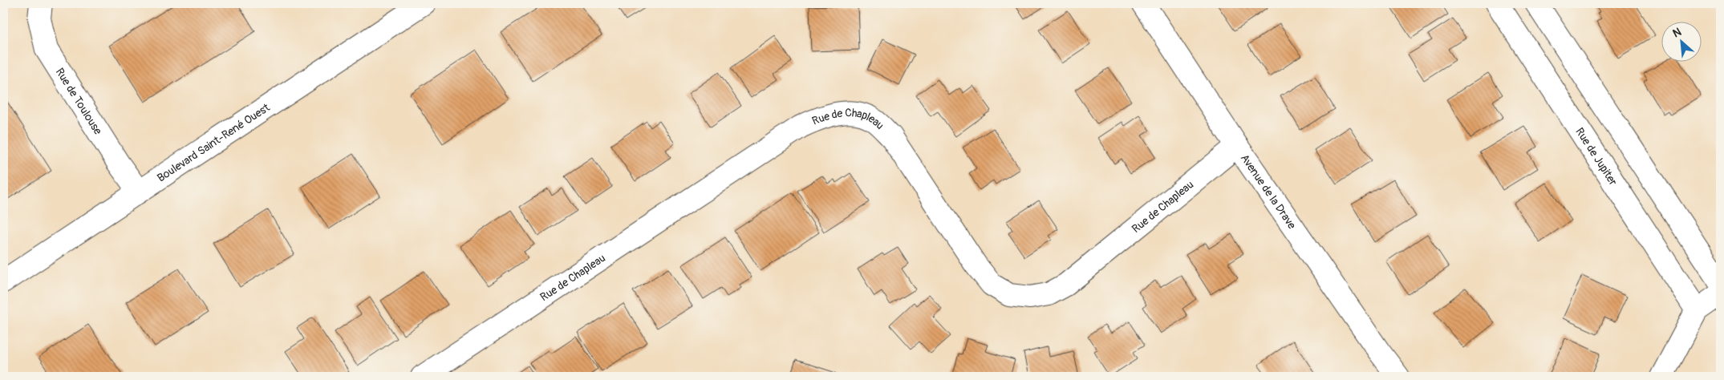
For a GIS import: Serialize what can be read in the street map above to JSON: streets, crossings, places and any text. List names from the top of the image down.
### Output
{
  "streets": {
    "street": [
      "Rue de Toulouse",
      "Rue de Chapleau",
      "Boulevard Saint-René Ouest",
      "Rue de Jupiter",
      "Avenue de la Drave"
    ]
  },
  "crossings": [
    ["Rue de Toulouse", "Boulevard Saint-René Ouest"],
    ["Rue de Chapleau", "Avenue de la Drave"]
  ],
  "north": "top left"
}
